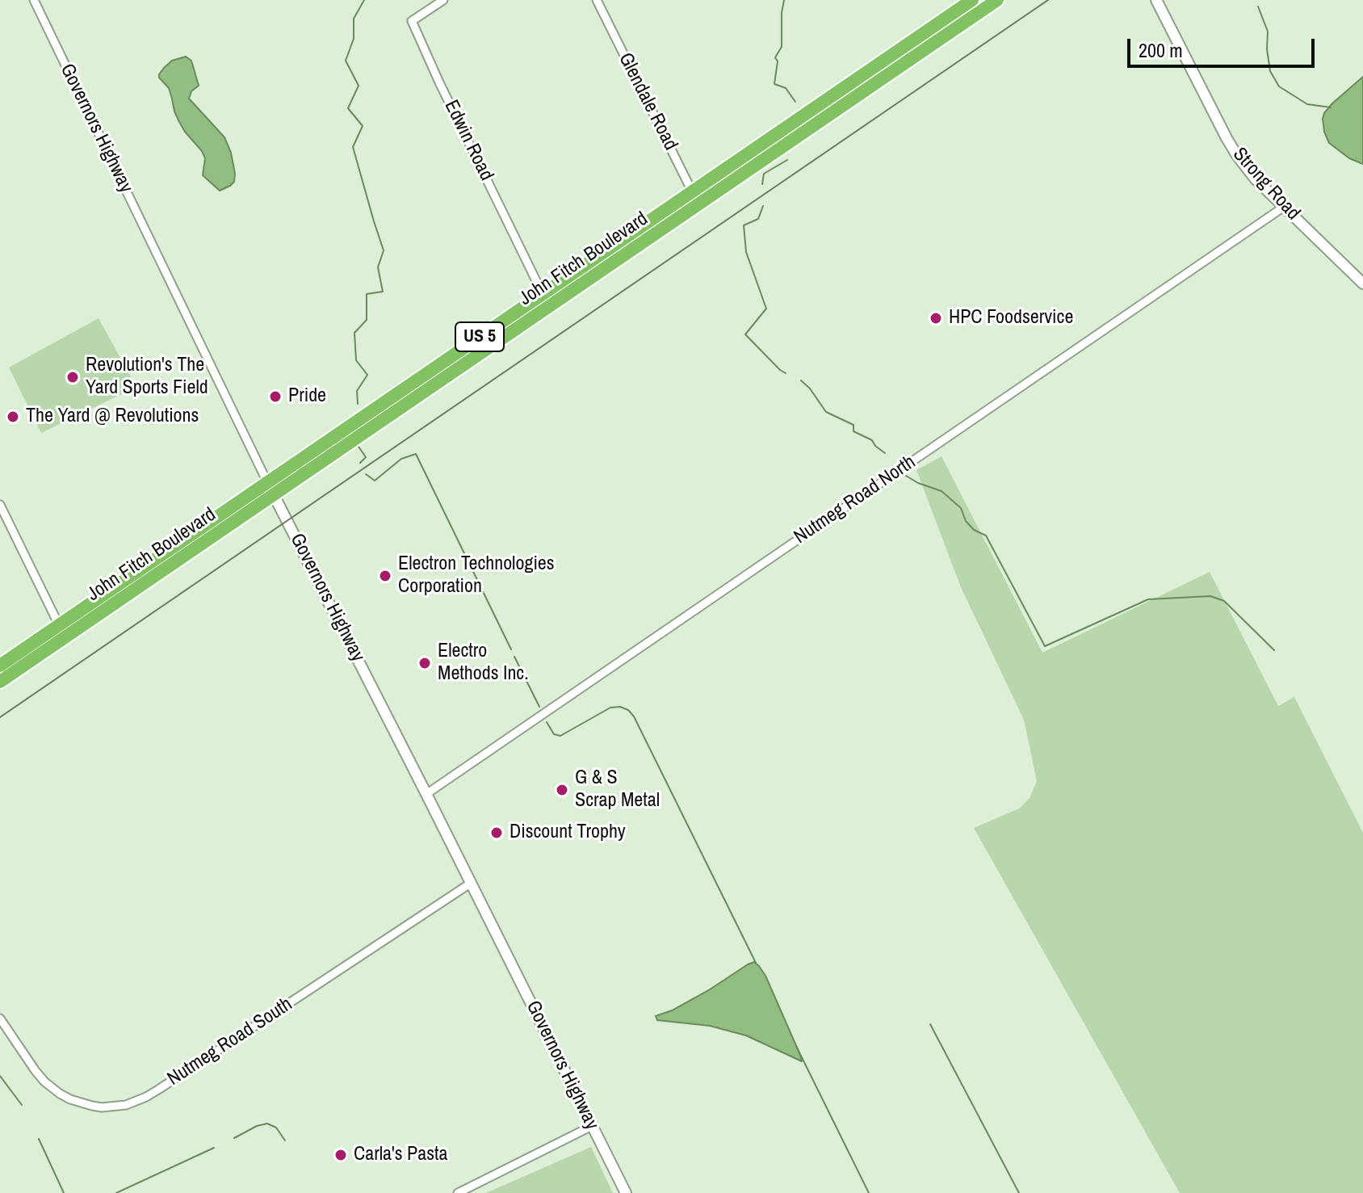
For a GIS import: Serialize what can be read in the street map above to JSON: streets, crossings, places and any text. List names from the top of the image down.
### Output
{
  "streets": {
    "highway": ["John Fitch Boulevard", "US 5"],
    "street": [
      "Glendale Road",
      "Governors Highway",
      "Edwin Road",
      "Strong Road",
      "Nutmeg Road North",
      "Nutmeg Road South"
    ]
  },
  "crossings": [
    ["Glendale Road", "John Fitch Boulevard"],
    ["Governors Highway", "John Fitch Boulevard"],
    ["Governors Highway", "Nutmeg Road North"],
    ["Governors Highway", "Nutmeg Road South"],
    ["Edwin Road", "John Fitch Boulevard"],
    ["Strong Road", "Nutmeg Road North"]
  ],
  "places": [
    "HPC Foodservice",
    "Revolution's The Yard Sports Field",
    "Pride",
    "The Yard @ Revolutions",
    "Electron Technologies Corporation",
    "Electro Methods Inc.",
    "G & S Scrap Metal",
    "Discount Trophy",
    "Carla's Pasta"
  ],
  "scale_bar": "200 m"
}
